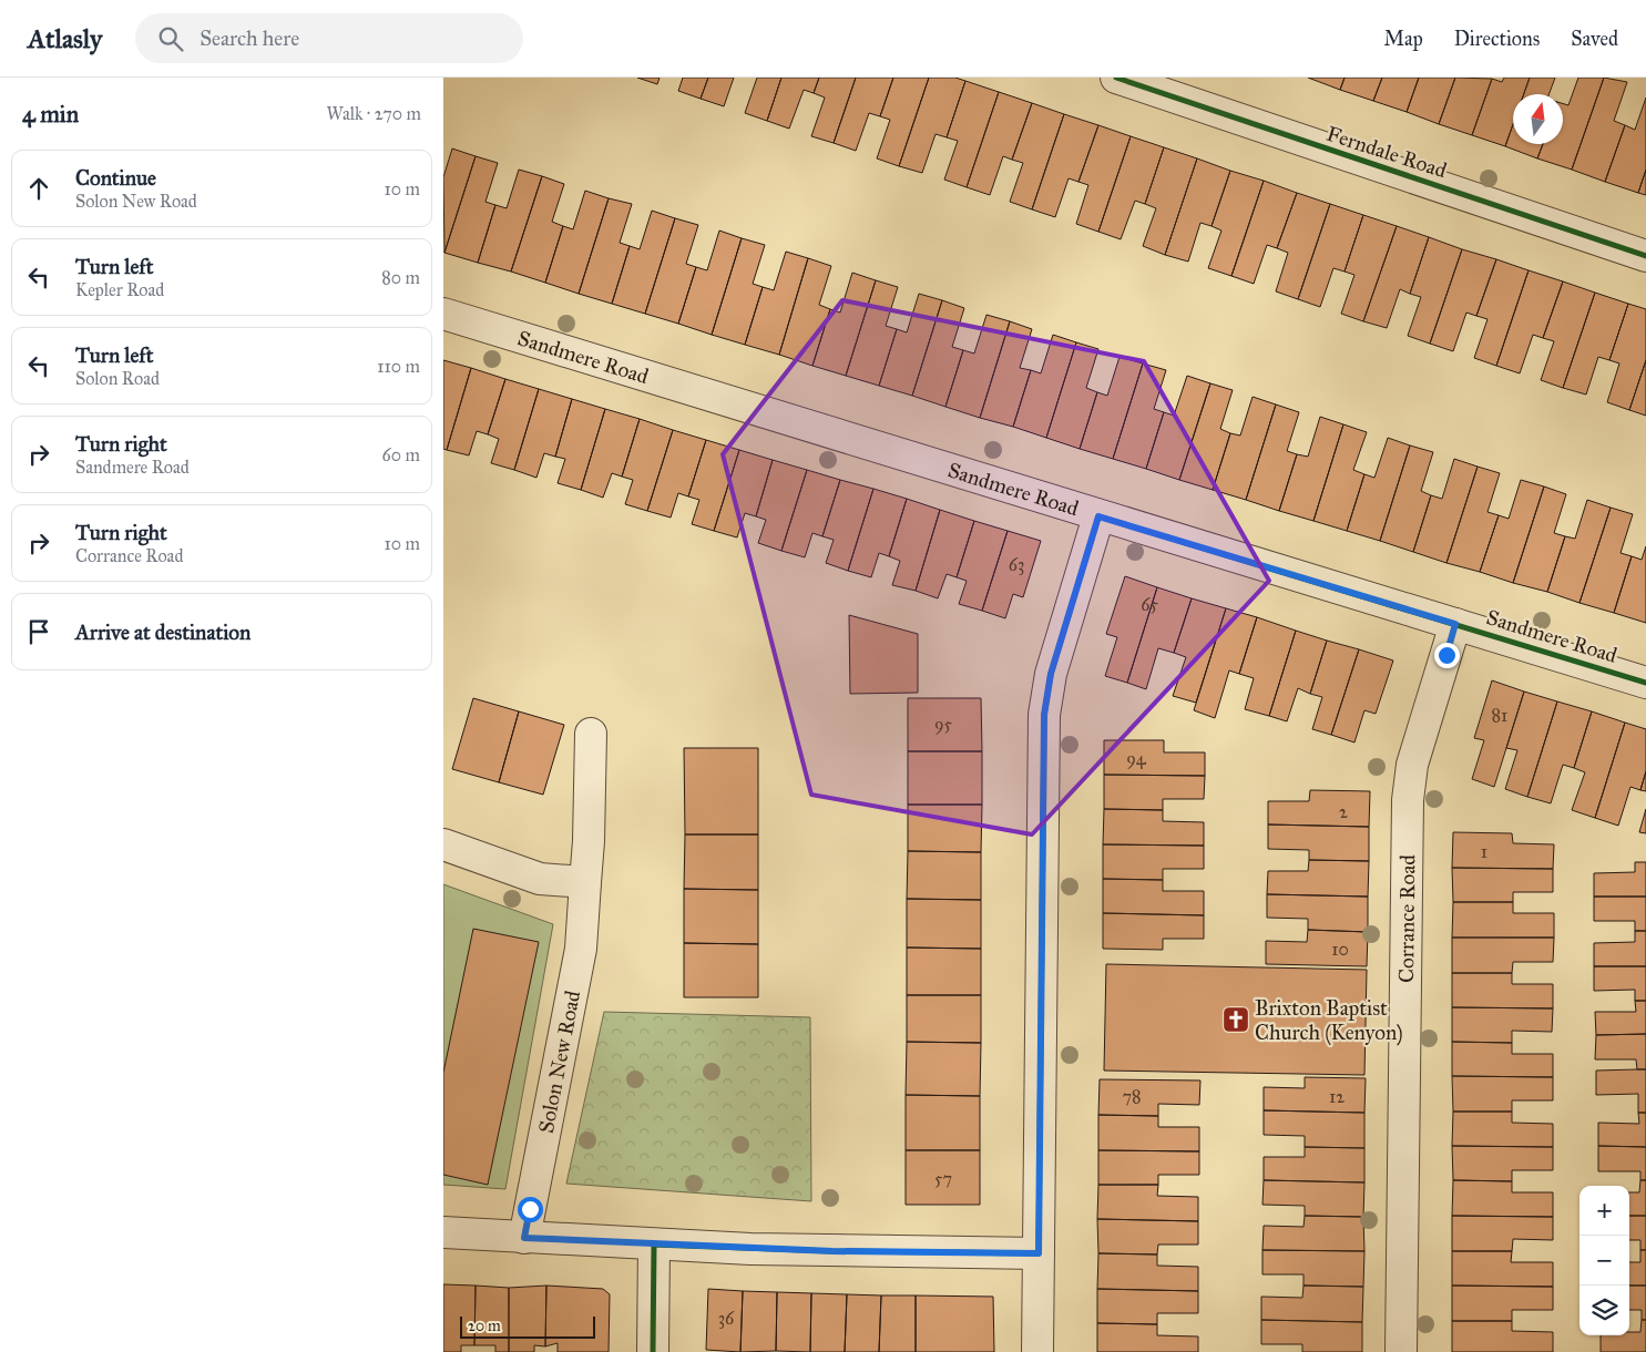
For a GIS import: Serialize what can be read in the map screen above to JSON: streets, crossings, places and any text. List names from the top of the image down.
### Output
{
  "streets": {
    "street": [
      "Ferndale Road",
      "Sandmere Road",
      "Corrance Road",
      "Solon New Road"
    ]
  },
  "crossings": [
    ["Sandmere Road", "Corrance Road"]
  ],
  "places": {
    "church": ["Brixton Baptist Church (Kenyon)"]
  },
  "house_numbers": [
    "63",
    "65",
    "81",
    "95",
    "94",
    "2",
    "1",
    "10",
    "78",
    "12",
    "57",
    "36"
  ],
  "scale_bar": "20 m",
  "north": "top",
  "page": {
    "header": "Atlasly",
    "search": "Search here",
    "nav": ["Map", "Directions", "Saved"],
    "heading": ["4 min", "Walk · 270 m"],
    "list": [
      ["Continue", "Solon New Road", "10 m"],
      ["Turn left", "Kepler Road", "80 m"],
      ["Turn left", "Solon Road", "110 m"],
      ["Turn right", "Sandmere Road", "60 m"],
      ["Turn right", "Corrance Road", "10 m"],
      "Arrive at destination"
    ],
    "map_buttons": ["+", "−"],
    "scale": "20 m"
  }
}
